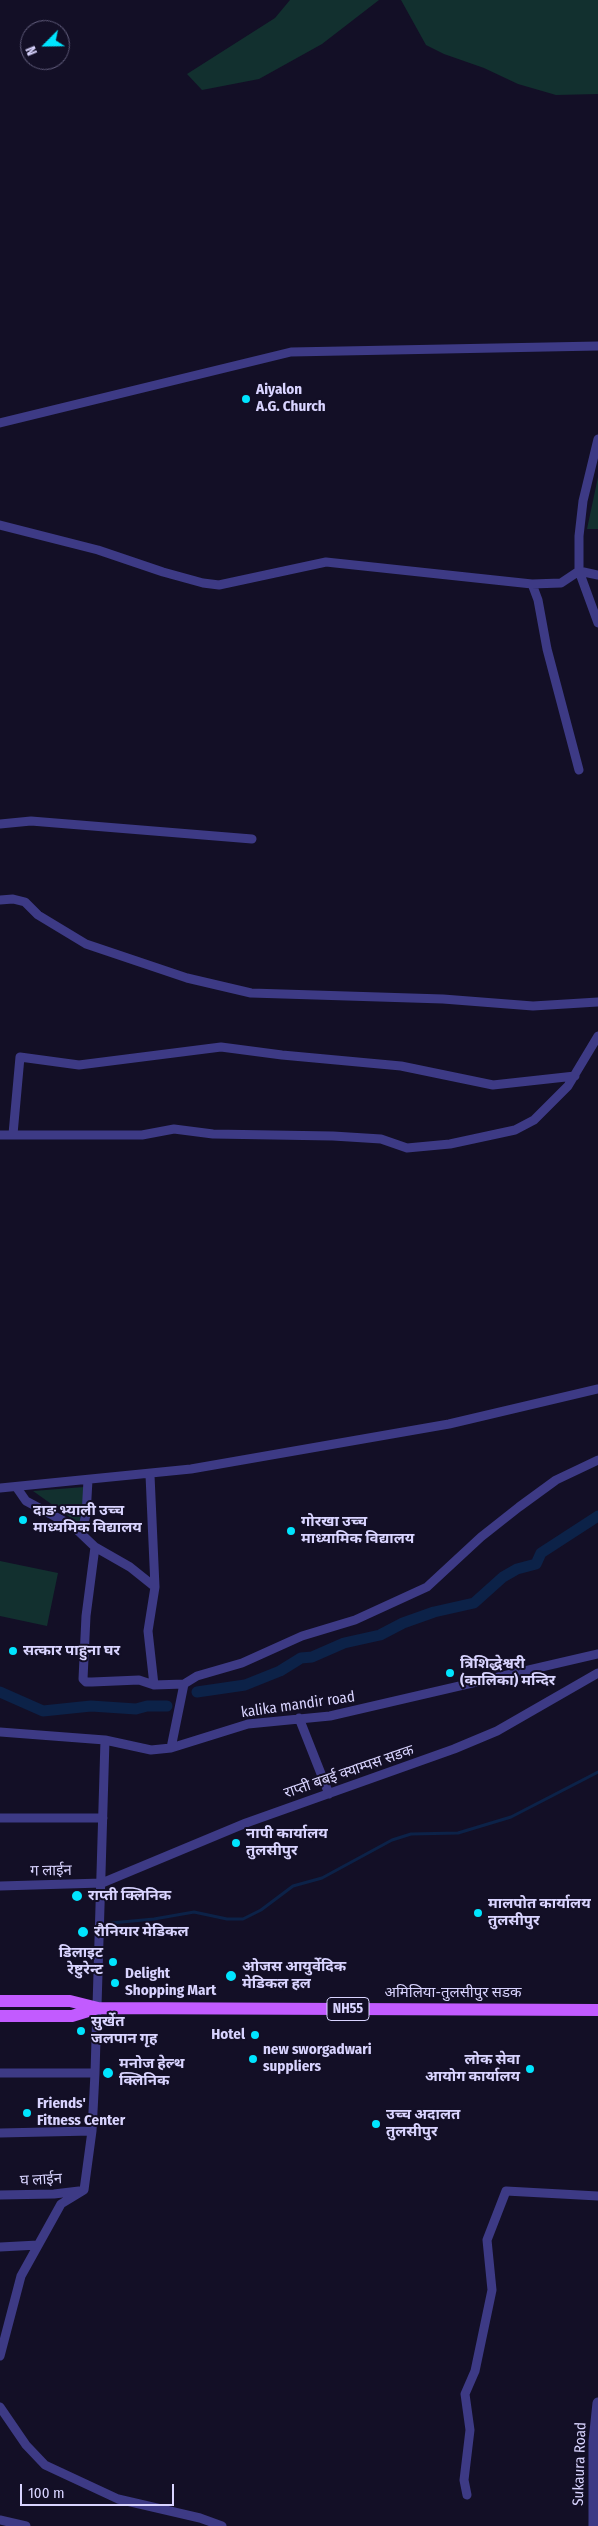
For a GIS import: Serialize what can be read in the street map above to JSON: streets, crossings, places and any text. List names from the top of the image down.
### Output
{
  "streets": {
    "main road": ["अमिलिया-तुलसीपुर सडक", "NH55"],
    "street": [
      "kalika mandir road",
      "राप्ती बबई क्याम्पस सडक",
      "ग लाईन",
      "घ लाईन",
      "Sukaura Road"
    ]
  },
  "crossings": [
    ["राप्ती बबई क्याम्पस सडक", "ग लाईन"],
    ["अमिलिया-तुलसीपुर सडक", "NH55"]
  ],
  "places": [
    "Aiyalon A.G. Church",
    "दाङ भ्याली उच्च माध्यमिक विद्यालय",
    "गोरखा उच्च माध्यामिक विद्यालय",
    "सत्कार पाहुना घर",
    "त्रिशिद्धेश्वरी (कालिका) मन्दिर",
    "नापी कार्यालय तुलसीपुर",
    "राप्ती क्लिनिक",
    "मालपोत कार्यालय तुलसीपुर",
    "रौनियार मेडिकल",
    "डिलाइट रेष्टुरेन्ट",
    "ओजस आयुर्वेदिक मेडिकल हल",
    "Delight Shopping Mart",
    "सुर्खेत जलपान गृह",
    "Hotel",
    "new sworgadwari suppliers",
    "लोक सेवा आयोग कार्यालय",
    "मनोज हेल्थ क्लिनिक",
    "Friends' Fitness Center",
    "उच्च अदालत तुलसीपुर"
  ],
  "scale_bar": "100 m",
  "north": "bottom left"
}
